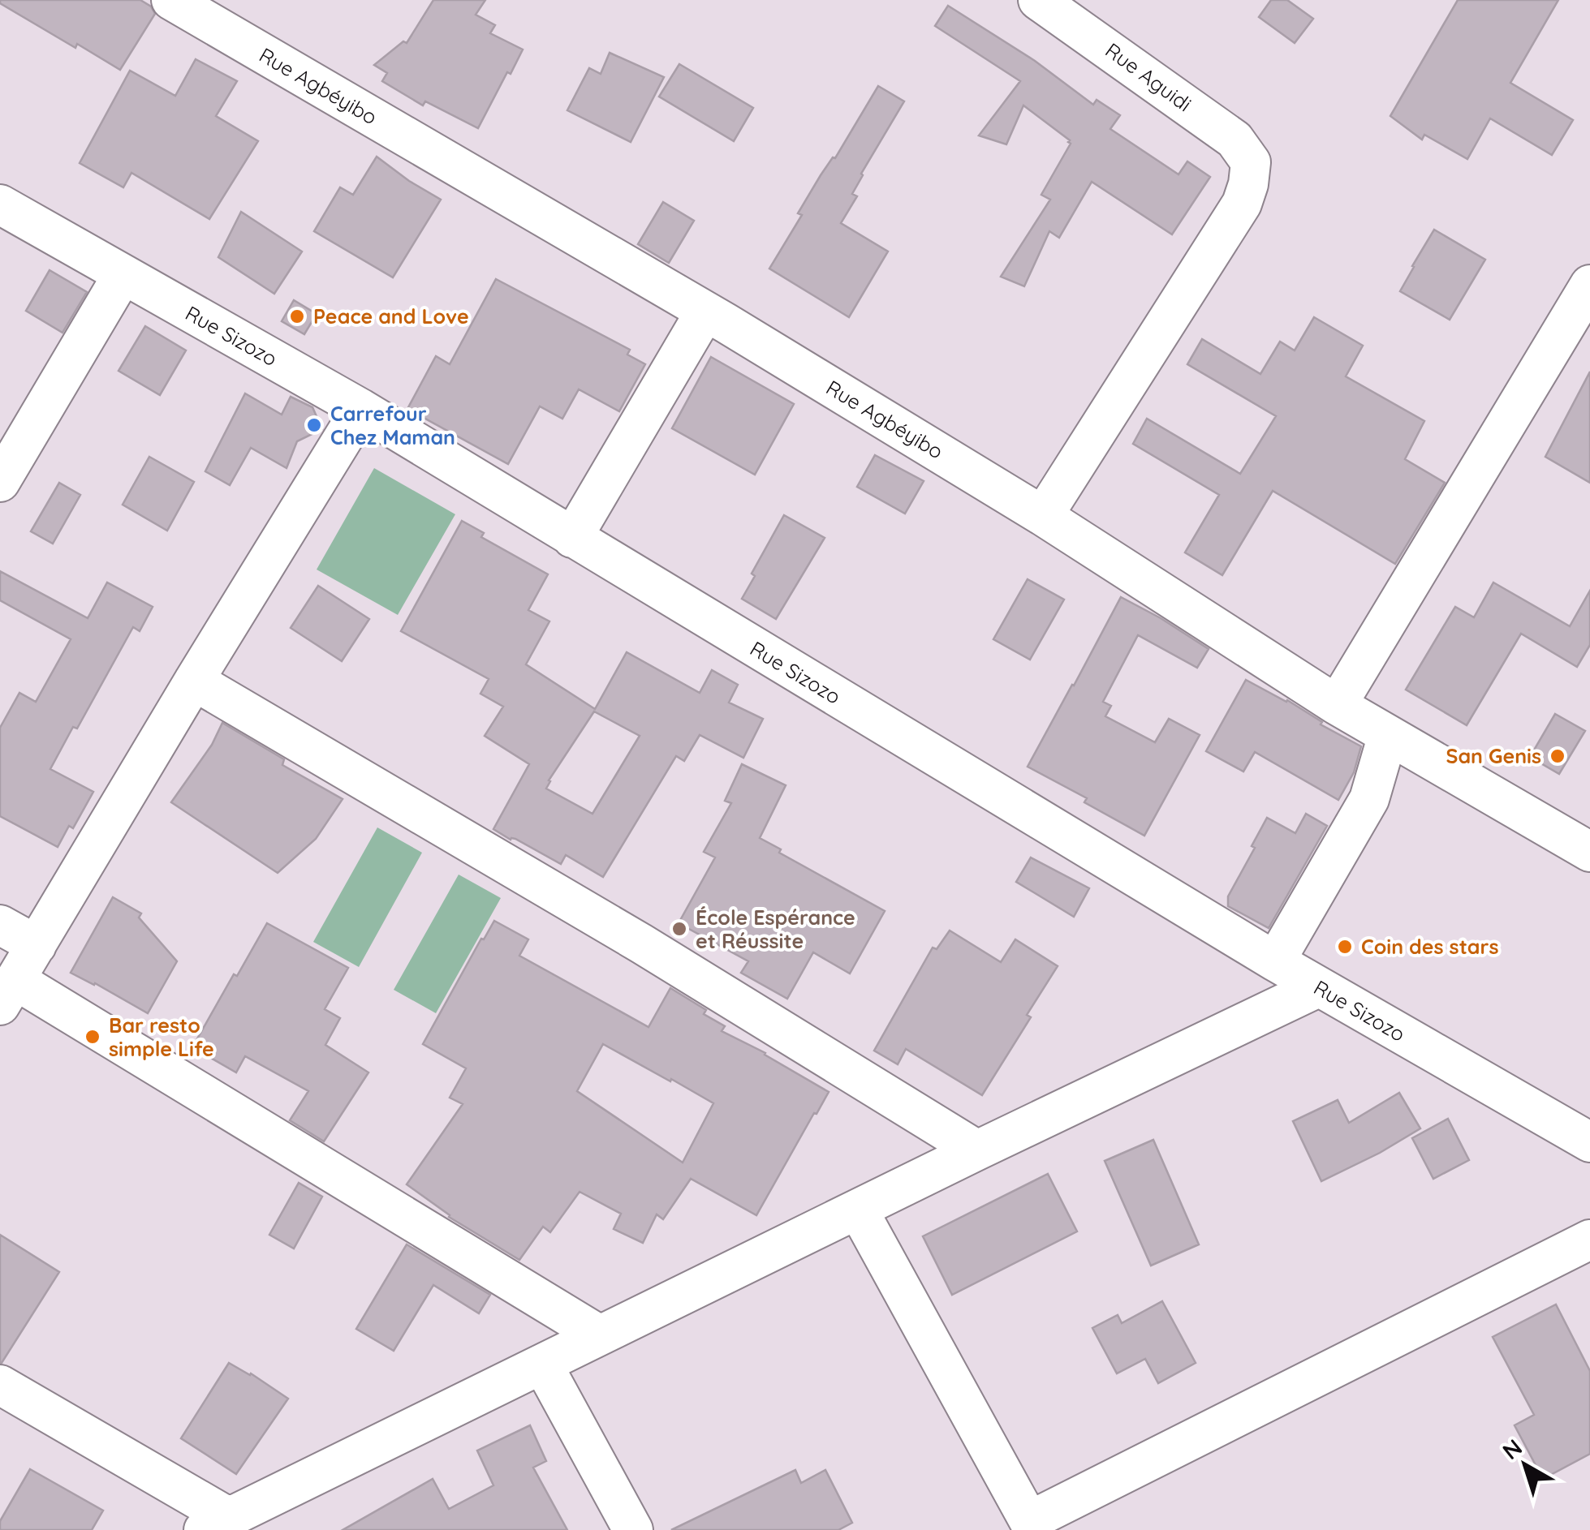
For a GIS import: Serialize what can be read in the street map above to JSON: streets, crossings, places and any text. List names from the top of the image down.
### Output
{
  "streets": {
    "street": ["Rue Aguidi", "Rue Agbéyibo", "Rue Sizozo"]
  },
  "crossings": [
    ["Rue Aguidi", "Rue Agbéyibo"]
  ],
  "places": [
    "Peace and Love",
    "Carrefour Chez Maman",
    "San Genis",
    "École Espérance et Réussite",
    "Coin des stars",
    "Bar resto simple Life"
  ],
  "north": "top left"
}
